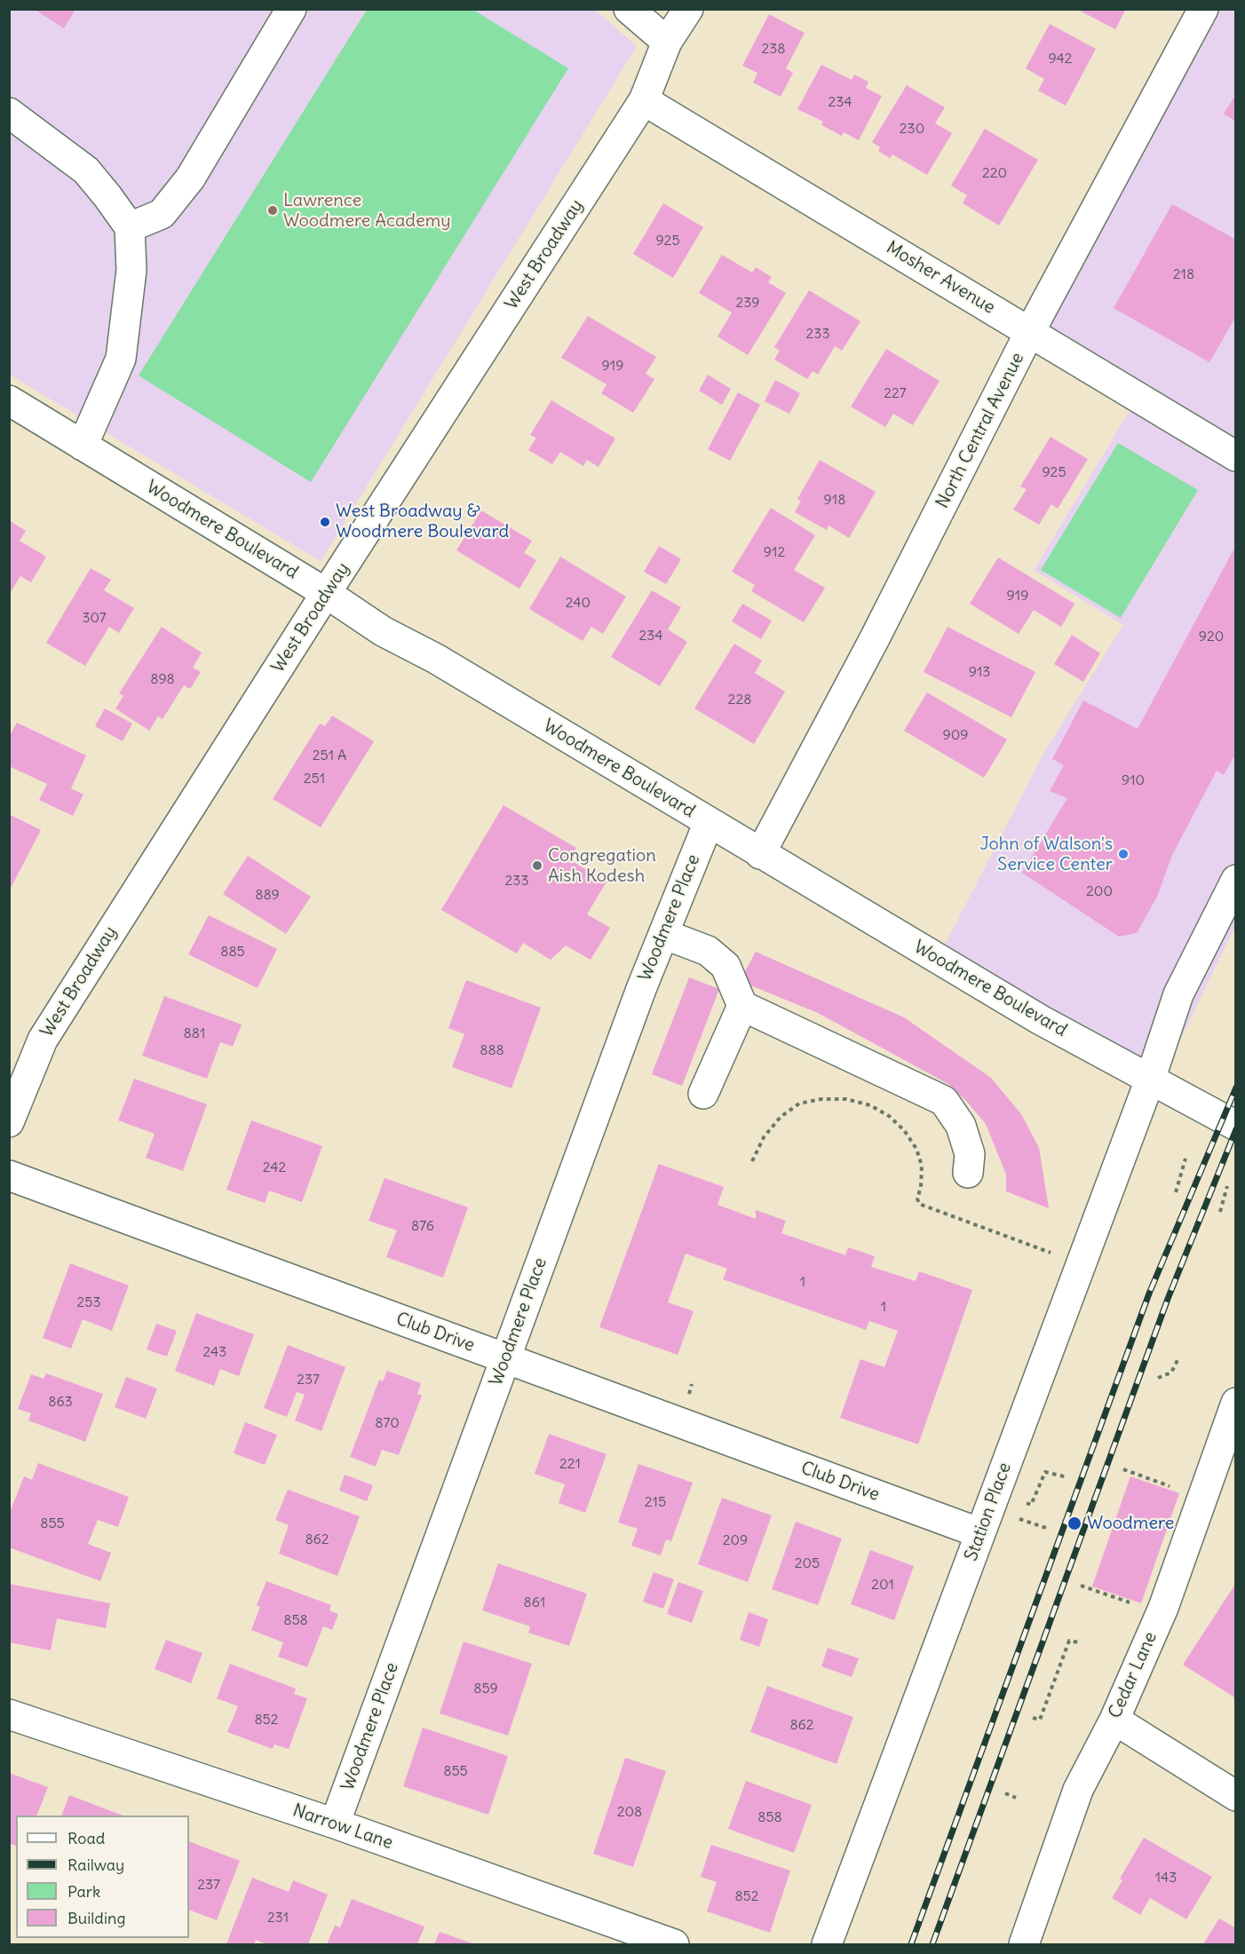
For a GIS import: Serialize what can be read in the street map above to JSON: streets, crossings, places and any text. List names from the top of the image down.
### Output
{
  "streets": {
    "street": [
      "West Broadway",
      "Mosher Avenue",
      "North Central Avenue",
      "Woodmere Boulevard",
      "Woodmere Place",
      "Club Drive",
      "Station Place",
      "Cedar Lane",
      "Narrow Lane"
    ]
  },
  "crossings": [
    ["West Broadway", "Mosher Avenue"],
    ["West Broadway", "Woodmere Boulevard"],
    ["Mosher Avenue", "North Central Avenue"],
    ["North Central Avenue", "Woodmere Boulevard"],
    ["Woodmere Boulevard", "Woodmere Place"],
    ["Woodmere Boulevard", "Station Place"],
    ["Woodmere Place", "Club Drive"],
    ["Woodmere Place", "Narrow Lane"],
    ["Club Drive", "Station Place"]
  ],
  "places": [
    "Lawrence Woodmere Academy",
    "West Broadway & Woodmere Boulevard",
    "John of Walson's Service Center",
    "Congregation Aish Kodesh",
    "Woodmere"
  ],
  "house_numbers": [
    "238",
    "942",
    "234",
    "230",
    "220",
    "925",
    "218",
    "239",
    "233",
    "919",
    "227",
    "925",
    "918",
    "912",
    "919",
    "240",
    "307",
    "234",
    "920",
    "913",
    "898",
    "228",
    "909",
    "251 A",
    "251",
    "910",
    "233",
    "200",
    "889",
    "885",
    "881",
    "888",
    "242",
    "876",
    "1",
    "253",
    "1",
    "243",
    "237",
    "863",
    "870",
    "221",
    "215",
    "855",
    "862",
    "209",
    "205",
    "201",
    "861",
    "858",
    "859",
    "852",
    "862",
    "855",
    "208",
    "858",
    "143",
    "237",
    "852",
    "231"
  ],
  "legend": [
    "Road",
    "Railway",
    "Park",
    "Building"
  ]
}
